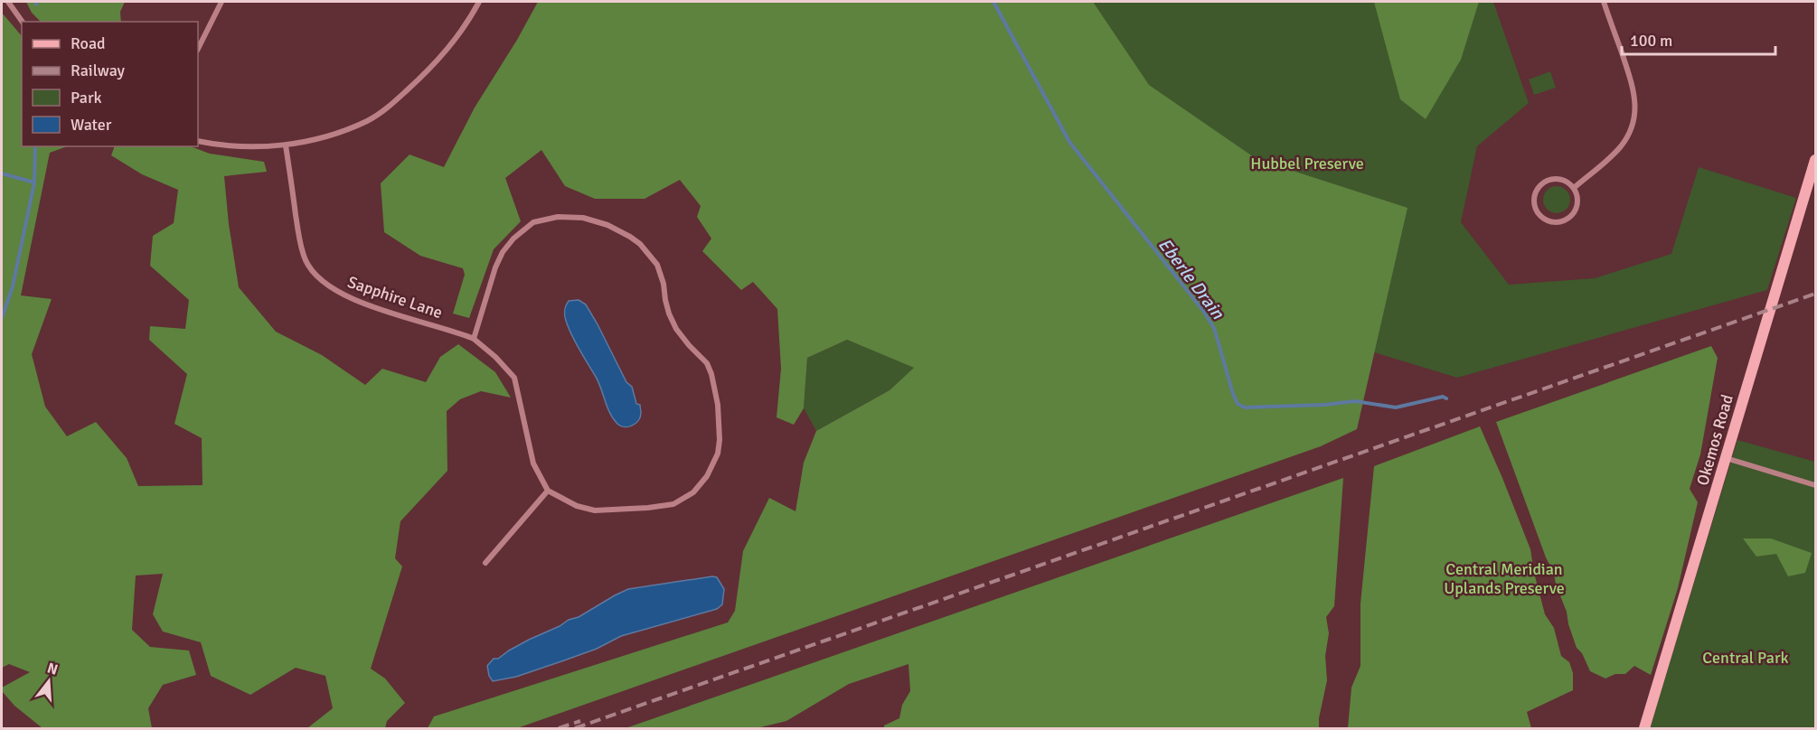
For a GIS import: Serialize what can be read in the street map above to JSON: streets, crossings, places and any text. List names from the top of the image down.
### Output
{
  "streets": {
    "street": ["Sapphire Lane", "Okemos Road"]
  },
  "water": ["Eberle Drain"],
  "parks": ["Hubbel Preserve", "Central Meridian Uplands Preserve", "Central Park"],
  "legend": [
    "Road",
    "Railway",
    "Park",
    "Water"
  ],
  "scale_bar": "100 m",
  "north": "top"
}
